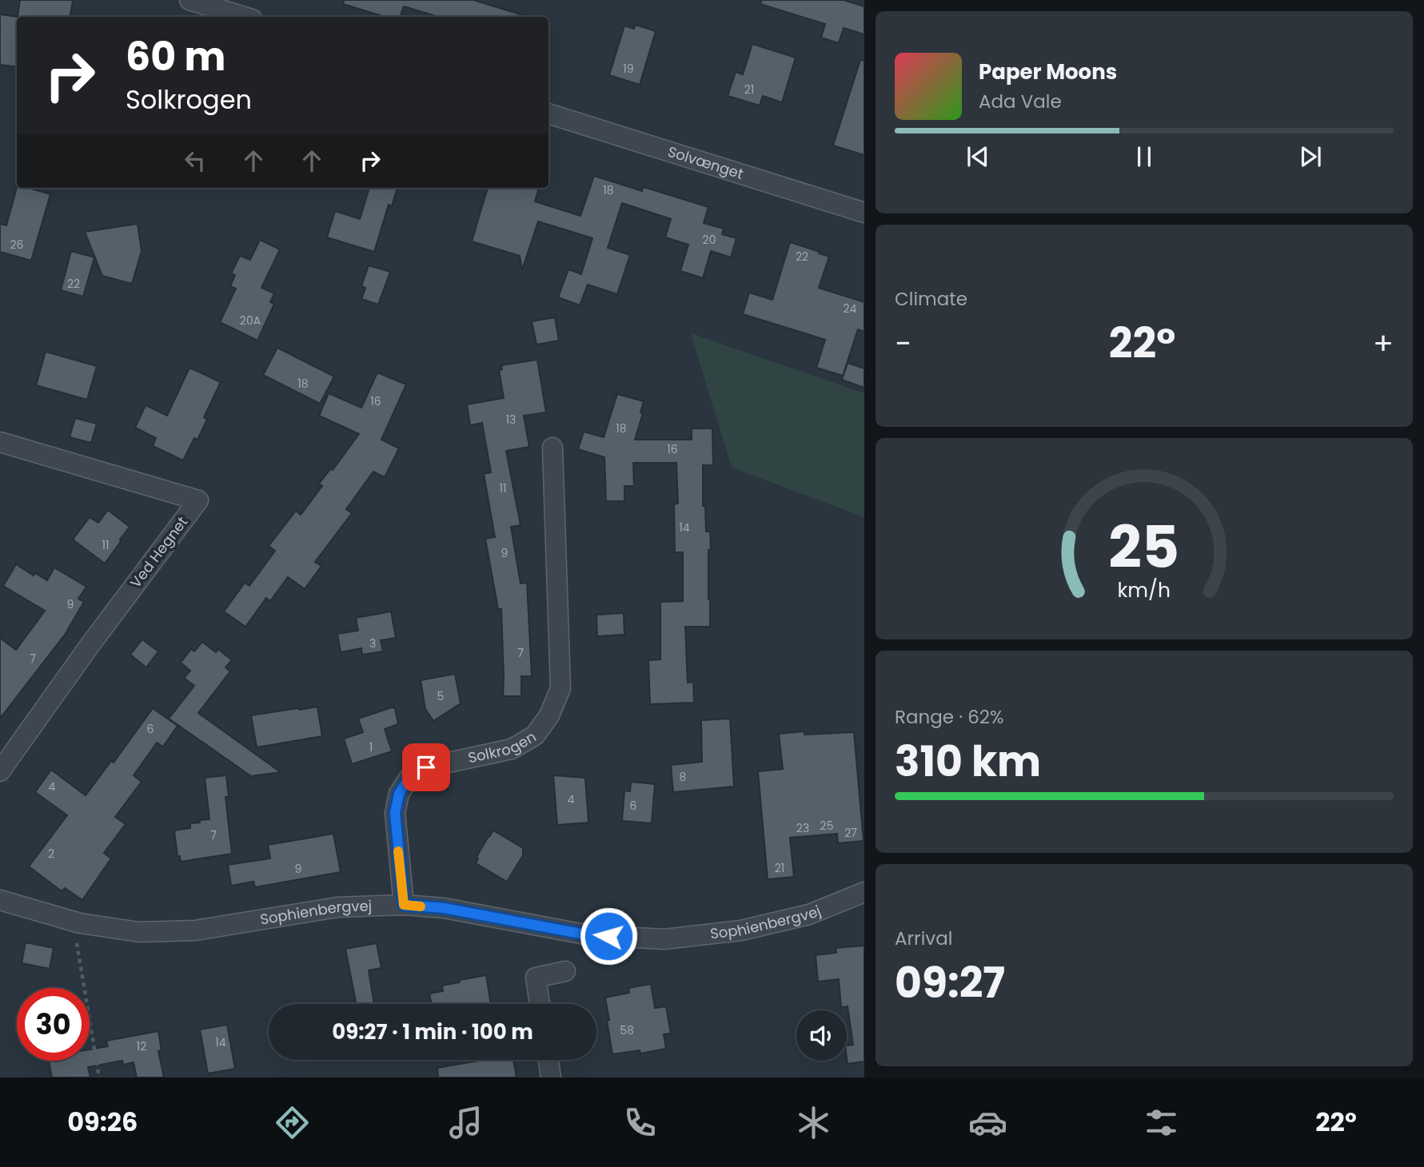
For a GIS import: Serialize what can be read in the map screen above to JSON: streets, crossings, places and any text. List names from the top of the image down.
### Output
{
  "streets": {
    "street": [
      "Solvænget",
      "Ved Hegnet",
      "Solkrogen",
      "Sophienbergvej"
    ]
  },
  "crossings": [
    ["Solkrogen", "Sophienbergvej"]
  ],
  "house_numbers": [
    "19",
    "21",
    "18",
    "20",
    "26",
    "22",
    "22",
    "24",
    "20A",
    "18",
    "16",
    "13",
    "18",
    "16",
    "11",
    "14",
    "11",
    "9",
    "9",
    "3",
    "7",
    "7",
    "5",
    "6",
    "1",
    "8",
    "4",
    "4",
    "6",
    "25",
    "23",
    "27",
    "7",
    "2",
    "21",
    "9",
    "58",
    "14",
    "12"
  ],
  "page": {
    "turn": ["60 m", "Solkrogen"],
    "song": ["Paper Moons", "Ada Vale"],
    "tile": [
      "Climate",
      ["Range · 62%", "310 km"],
      ["Arrival", "09:27"]
    ],
    "heat": ["−", "22°", "+"],
    "limit": "30",
    "trip": "09:27 · 1 min · 100 m",
    "tabs": ["09:26", "22°"],
    "gauge": ["25", "km/h"]
  }
}
